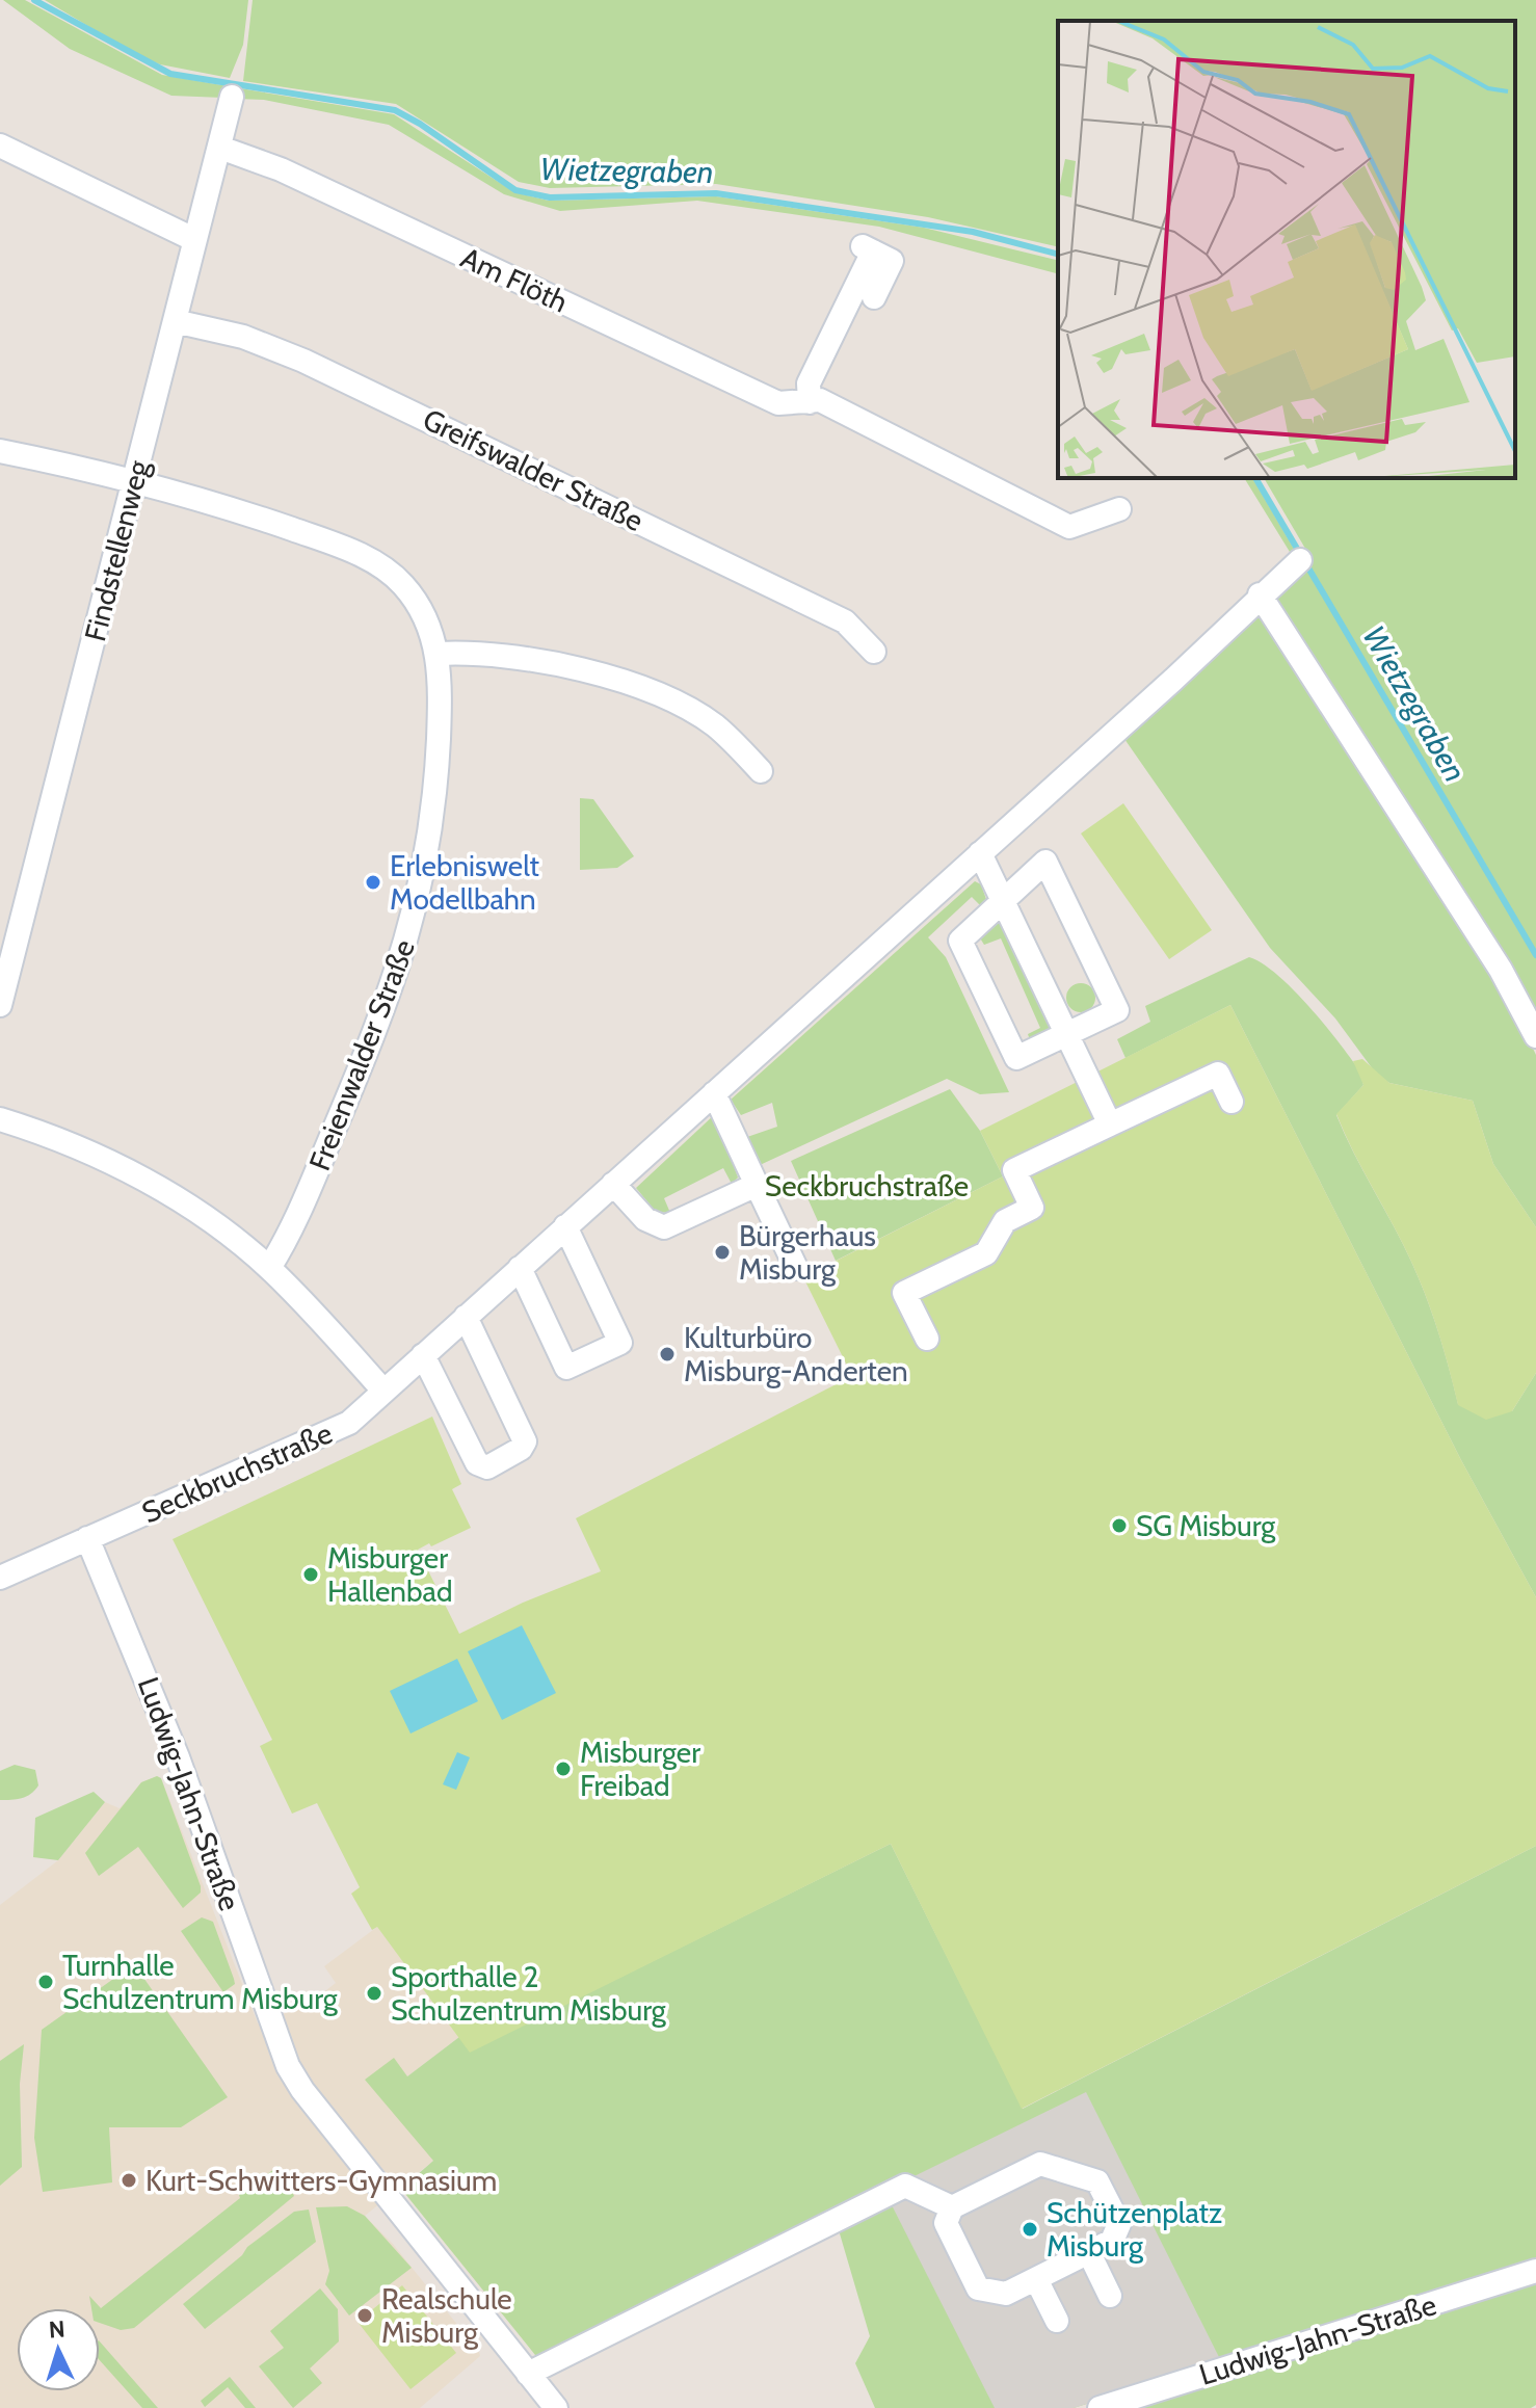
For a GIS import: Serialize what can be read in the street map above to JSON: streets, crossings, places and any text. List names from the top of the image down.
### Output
{
  "streets": {
    "street": [
      "Am Flöth",
      "Greifswalder Straße",
      "Findstellenweg",
      "Freienwalder Straße",
      "Seckbruchstraße",
      "Ludwig-Jahn-Straße"
    ]
  },
  "crossings": [
    ["Am Flöth", "Findstellenweg"],
    ["Greifswalder Straße", "Findstellenweg"],
    ["Findstellenweg", "Freienwalder Straße"],
    ["Seckbruchstraße", "Ludwig-Jahn-Straße"]
  ],
  "water": ["Wietzegraben"],
  "parks": ["Seckbruchstraße"],
  "places": [
    "Erlebniswelt Modellbahn",
    "Bürgerhaus Misburg",
    "Kulturbüro Misburg-Anderten",
    "SG Misburg",
    "Misburger Hallenbad",
    "Misburger Freibad",
    "Turnhalle Schulzentrum Misburg",
    "Sporthalle 2 Schulzentrum Misburg",
    "Kurt-Schwitters-Gymnasium",
    "Schützenplatz Misburg",
    "Realschule Misburg"
  ],
  "north": "top"
}
